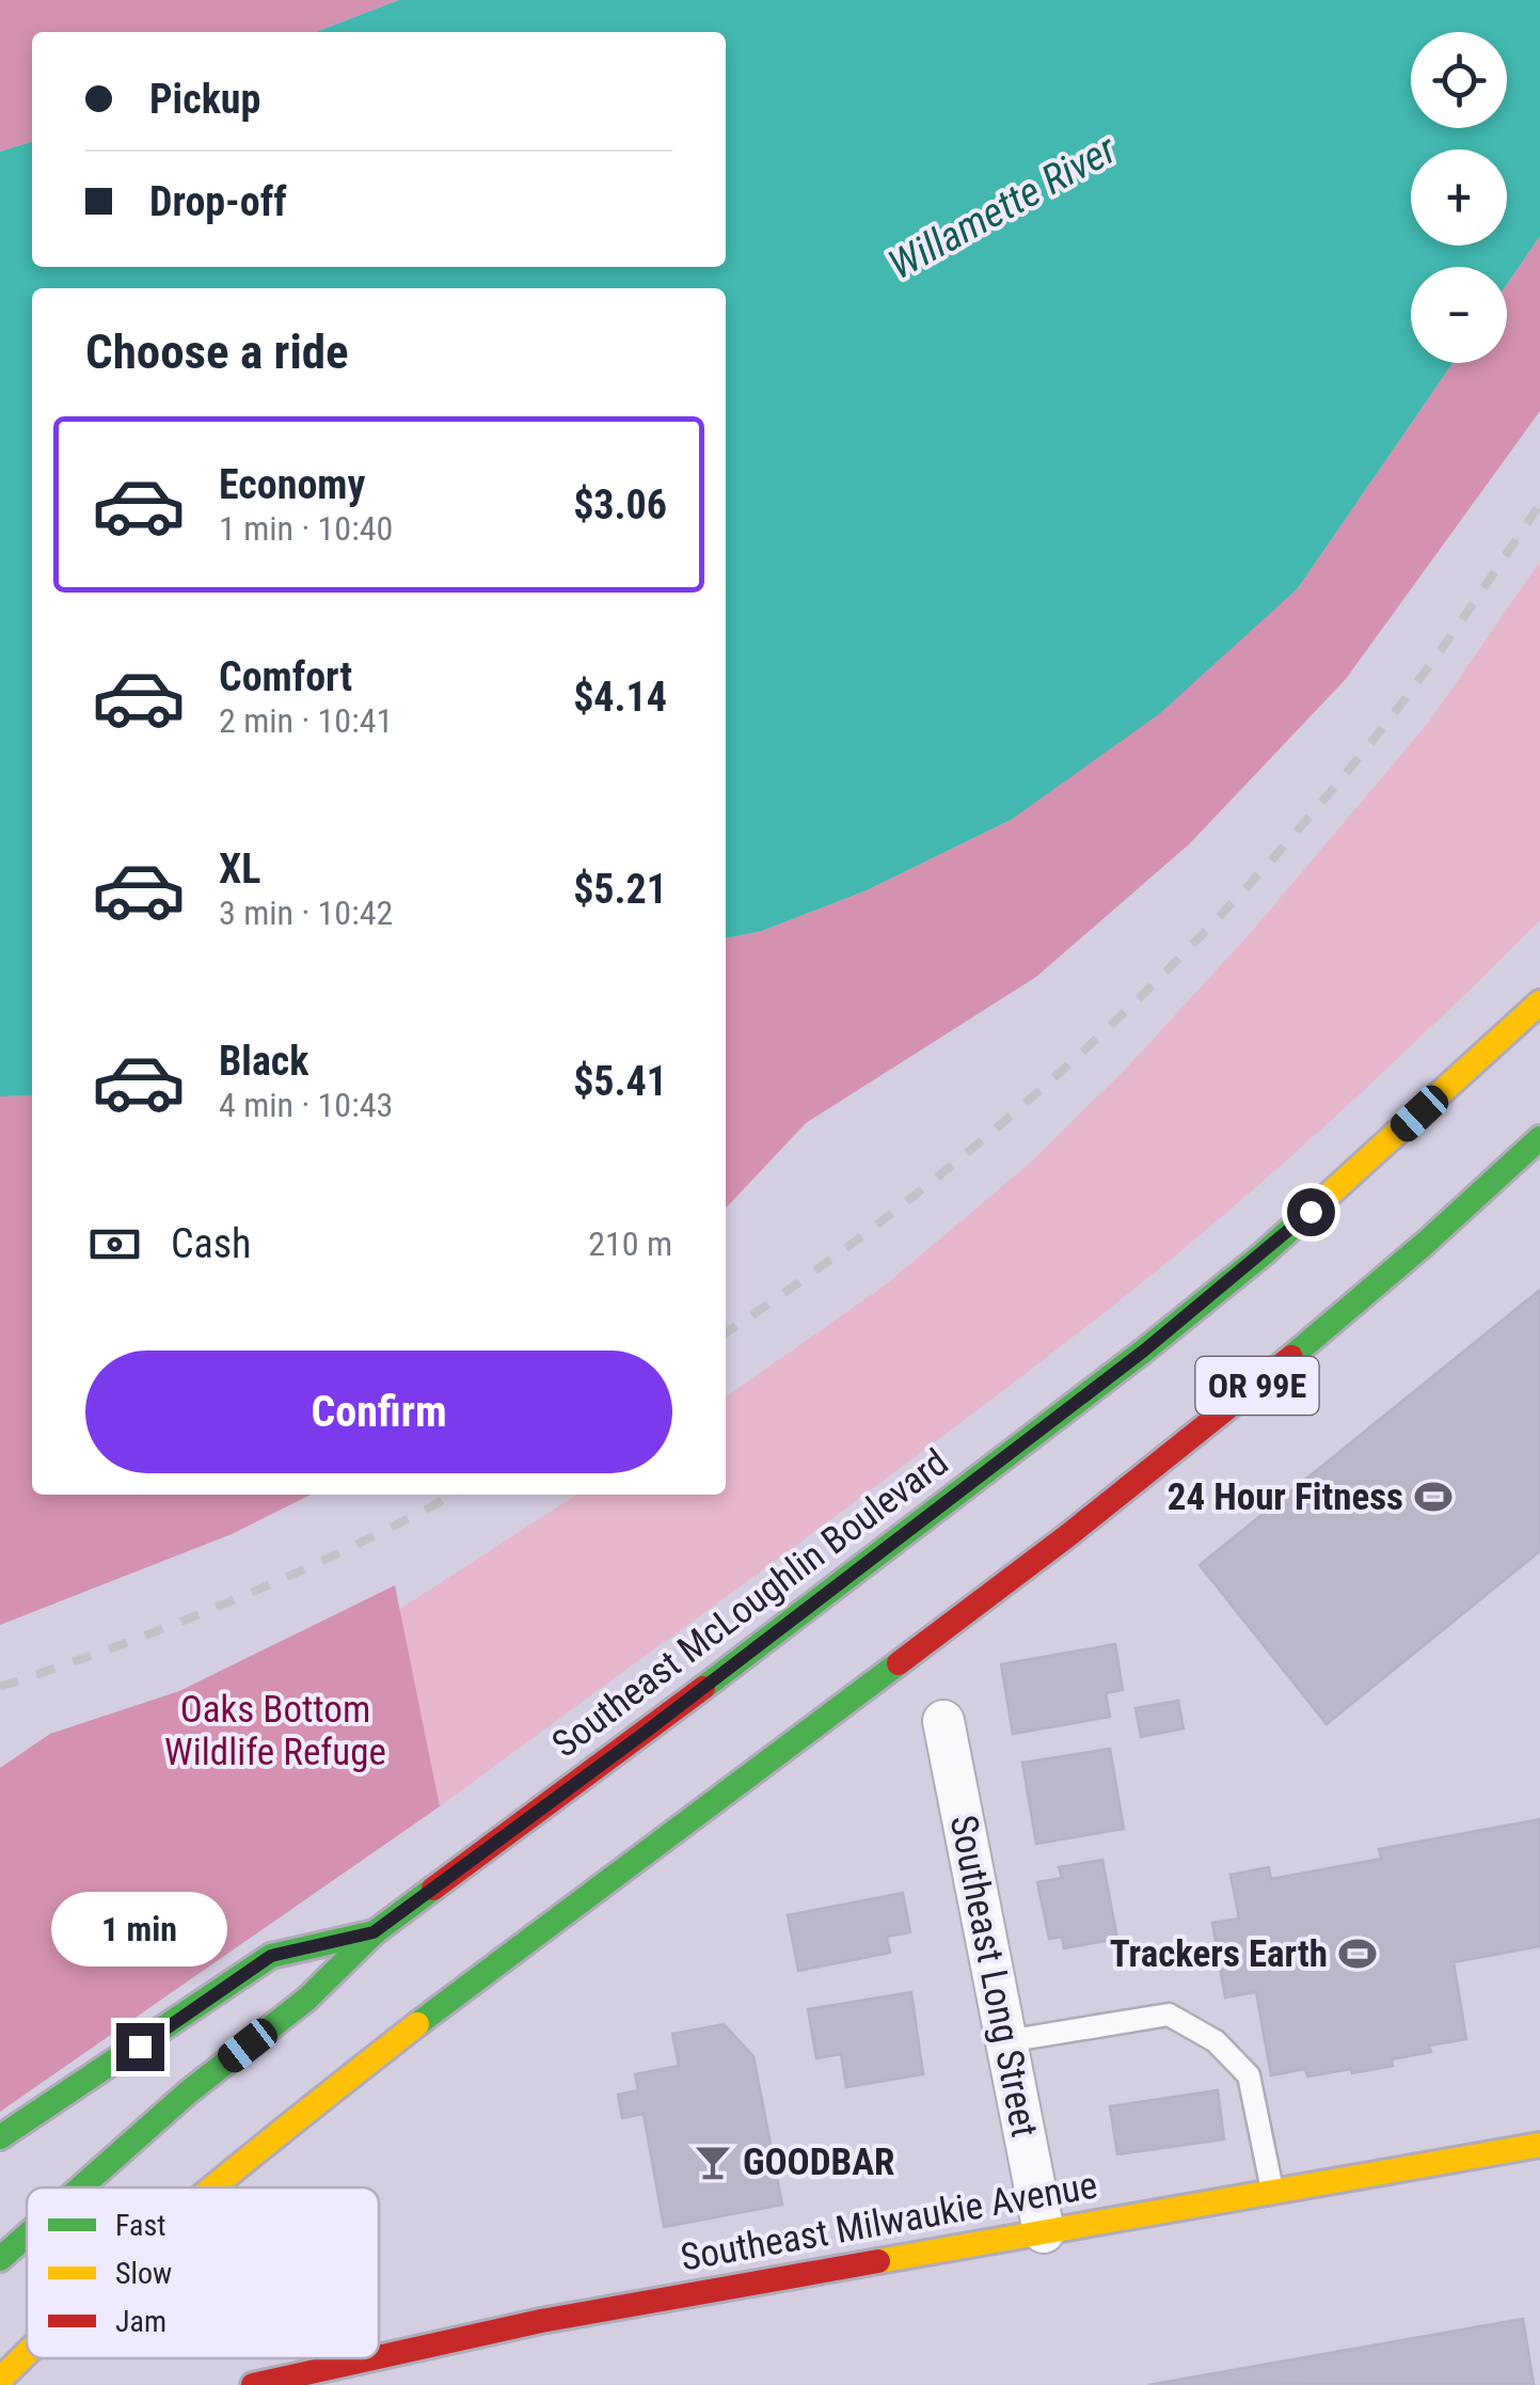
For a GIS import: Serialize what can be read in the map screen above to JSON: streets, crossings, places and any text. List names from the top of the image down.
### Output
{
  "streets": {
    "main road": ["OR 99E", "Southeast McLoughlin Boulevard", "Southeast Milwaukie Avenue"],
    "street": ["Southeast Long Street"]
  },
  "crossings": [
    ["Southeast Long Street", "Southeast Milwaukie Avenue"]
  ],
  "water": ["Willamette River"],
  "parks": ["Oaks Bottom Wildlife Refuge"],
  "places": {
    "sports": ["24 Hour Fitness", "Trackers Earth"],
    "bar": ["GOODBAR"]
  },
  "legend": ["Fast", "Slow", "Jam"],
  "page": {
    "map_buttons": ["+", "−"],
    "banner": ["Pickup", "Drop-off"],
    "heading": "Choose a ride",
    "list": [
      {
        "name": "Economy",
        "note": "1 min · 10:40",
        "value": "$3.06"
      },
      {
        "name": "Comfort",
        "note": "2 min · 10:41",
        "value": "$4.14"
      },
      {
        "name": "XL",
        "note": "3 min · 10:42",
        "value": "$5.21"
      },
      {
        "name": "Black",
        "note": "4 min · 10:43",
        "value": "$5.41"
      }
    ],
    "pay": ["Cash", "210 m"],
    "buttons": "Confirm",
    "bubble": "1 min"
  }
}
